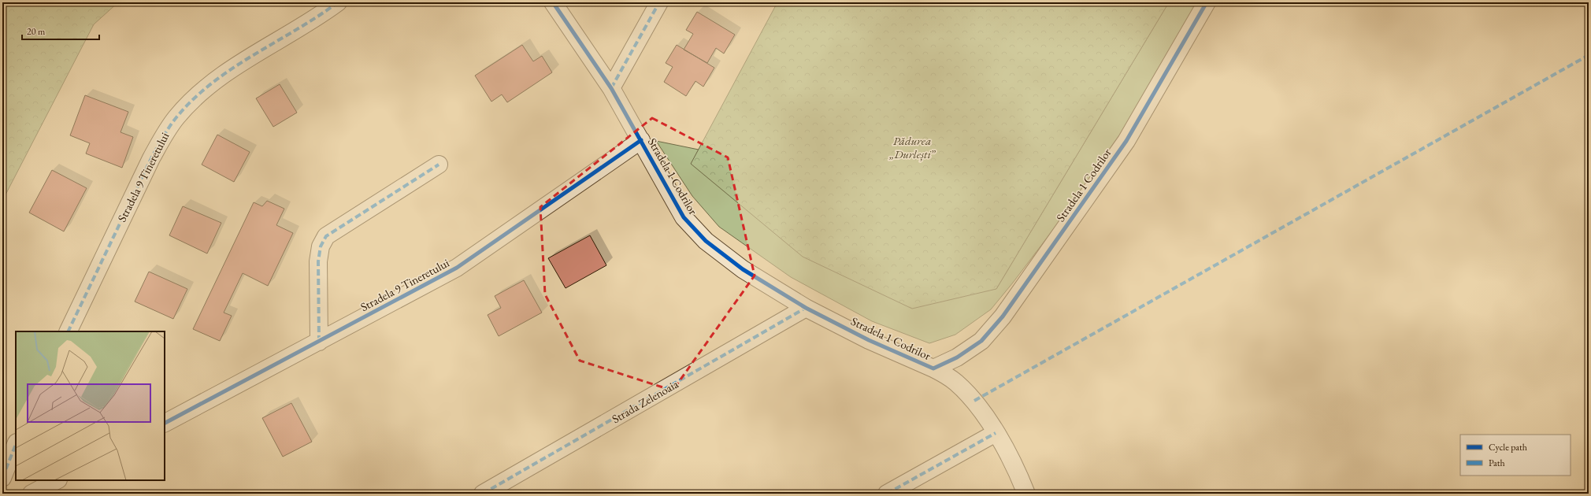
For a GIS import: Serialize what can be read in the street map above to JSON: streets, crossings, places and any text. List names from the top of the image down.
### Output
{
  "streets": {
    "street": ["Stradela 1 Codrilor", "Stradela 9 Tineretului", "Strada Zelenoaia"]
  },
  "crossings": [
    ["Stradela 1 Codrilor", "Stradela 9 Tineretului"],
    ["Stradela 1 Codrilor", "Strada Zelenoaia"]
  ],
  "parks": ["Pădurea „Durlești”"],
  "legend": ["Cycle path", "Path"],
  "scale_bar": "20 m"
}
